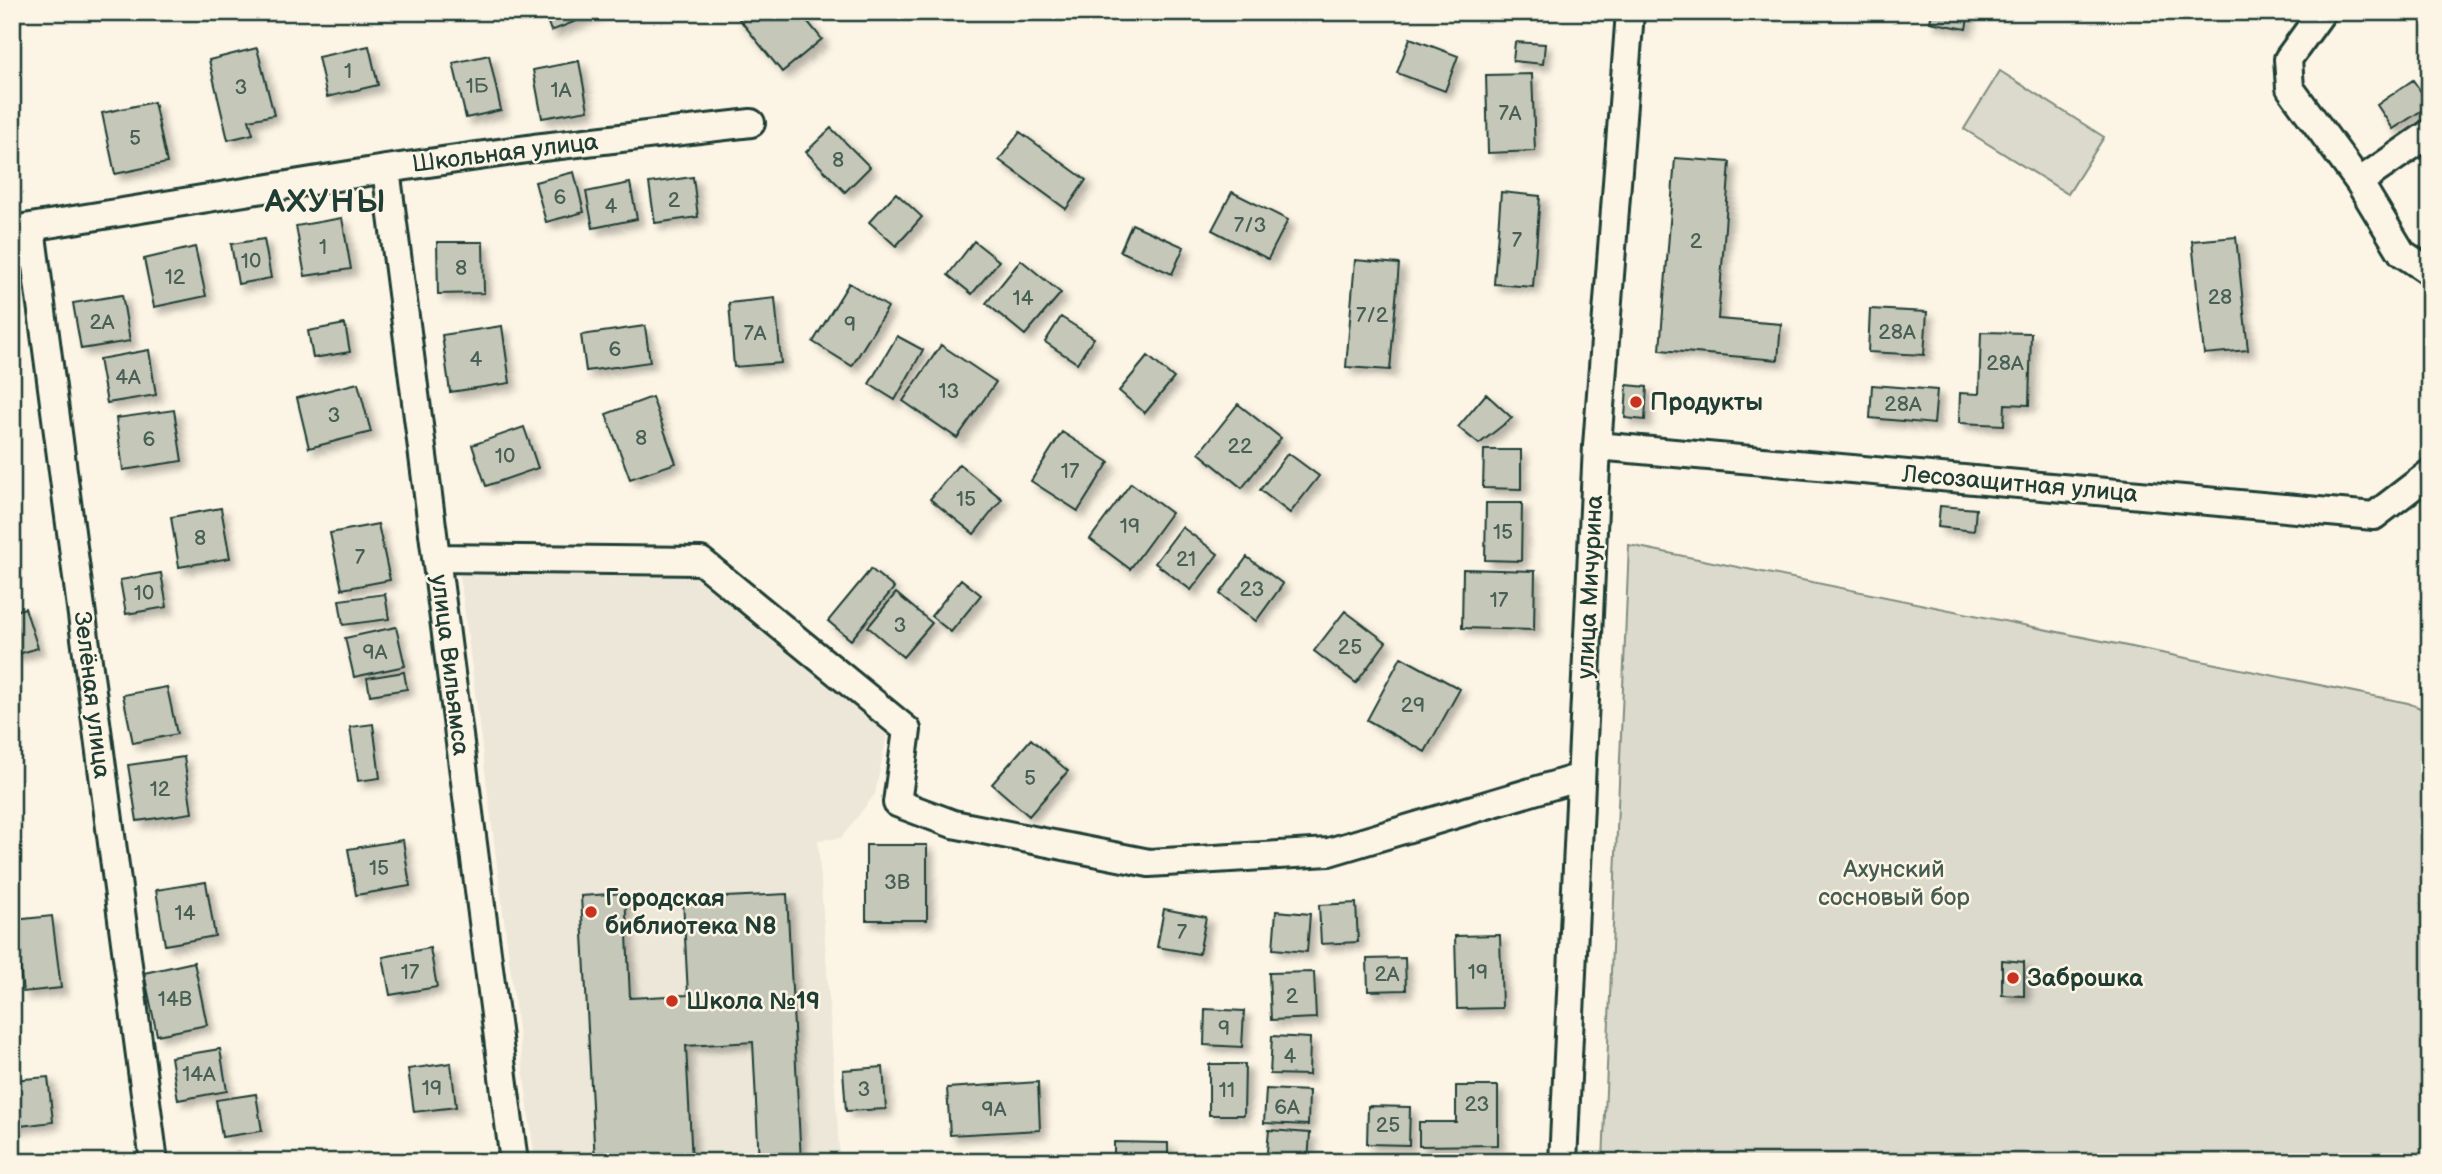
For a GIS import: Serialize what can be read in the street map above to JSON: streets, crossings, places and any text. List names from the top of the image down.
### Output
{
  "streets": {
    "street": [
      "Школьная улица",
      "Лесозащитная улица",
      "улица Мичурина",
      "улица Вильямса",
      "Зелёная улица"
    ]
  },
  "crossings": [
    ["Школьная улица", "улица Вильямса"],
    ["Школьная улица", "Зелёная улица"],
    ["Лесозащитная улица", "улица Мичурина"]
  ],
  "districts": ["АХУНЫ"],
  "parks": ["Ахунский сосновый бор"],
  "places": [
    "Продукты",
    "Городская библиотека N8",
    "Заброшка",
    "Школа №19"
  ],
  "house_numbers": [
    "1",
    "1Б",
    "3",
    "1А",
    "7А",
    "5",
    "8",
    "6",
    "2",
    "4",
    "7/3",
    "7",
    "2",
    "1",
    "10",
    "8",
    "12",
    "28",
    "14",
    "7/2",
    "2А",
    "9",
    "28А",
    "7А",
    "6",
    "4",
    "28А",
    "4А",
    "13",
    "28А",
    "3",
    "8",
    "6",
    "22",
    "10",
    "17",
    "15",
    "19",
    "15",
    "8",
    "7",
    "21",
    "23",
    "10",
    "17",
    "3",
    "25",
    "9А",
    "29",
    "5",
    "12",
    "15",
    "3В",
    "14",
    "7",
    "17",
    "19",
    "2А",
    "2",
    "14В",
    "9",
    "4",
    "14А",
    "19",
    "3",
    "11",
    "23",
    "6А",
    "9А",
    "25"
  ]
}
